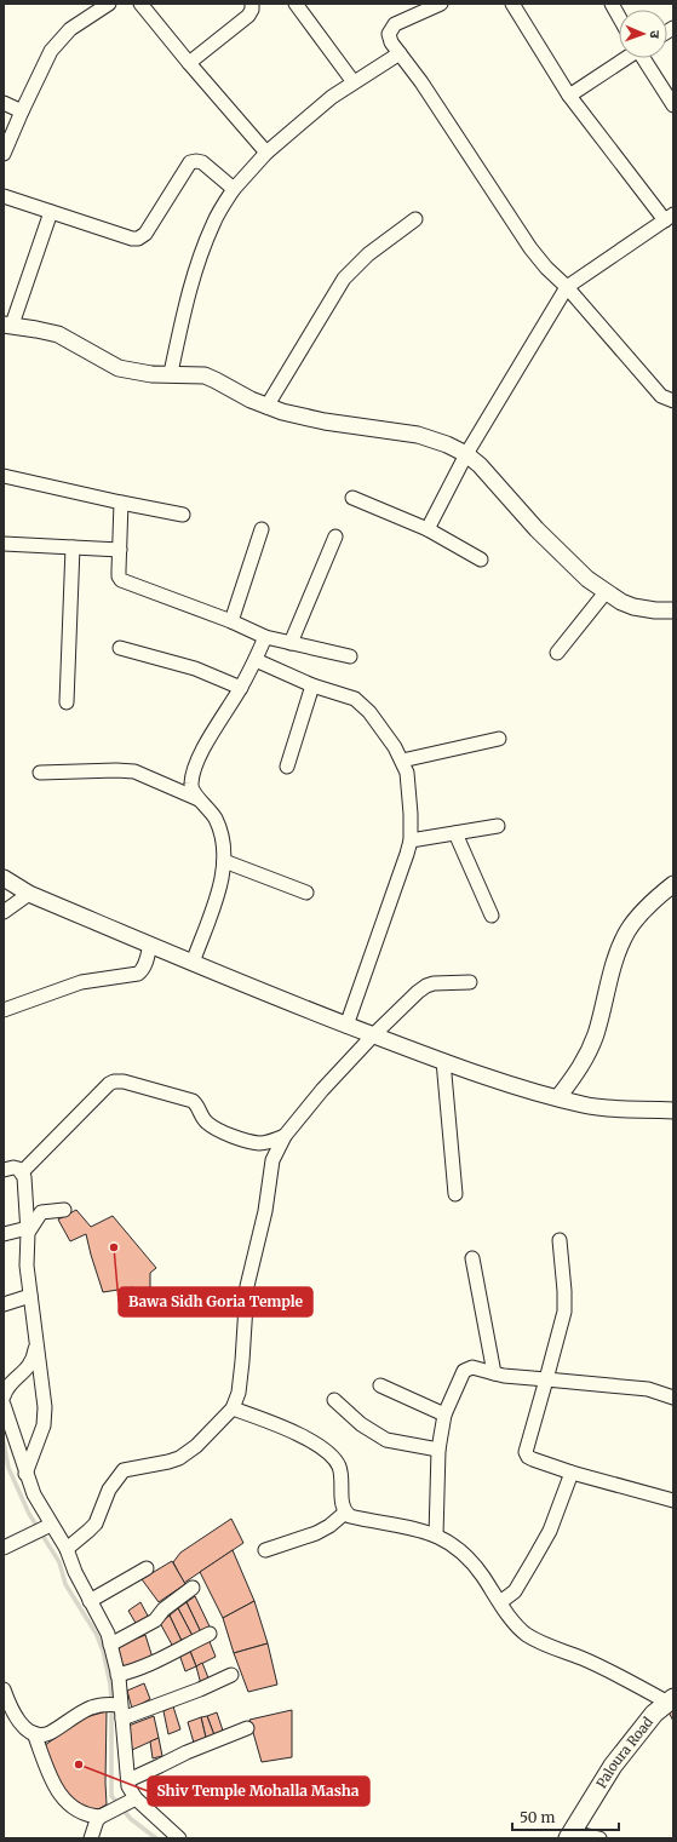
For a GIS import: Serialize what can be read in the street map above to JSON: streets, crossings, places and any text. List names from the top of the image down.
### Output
{
  "streets": {
    "main road": ["Paloura Road"]
  },
  "places": ["Bawa Sidh Goria Temple", "Shiv Temple Mohalla Masha"],
  "scale_bar": "50 m",
  "north": "right"
}
